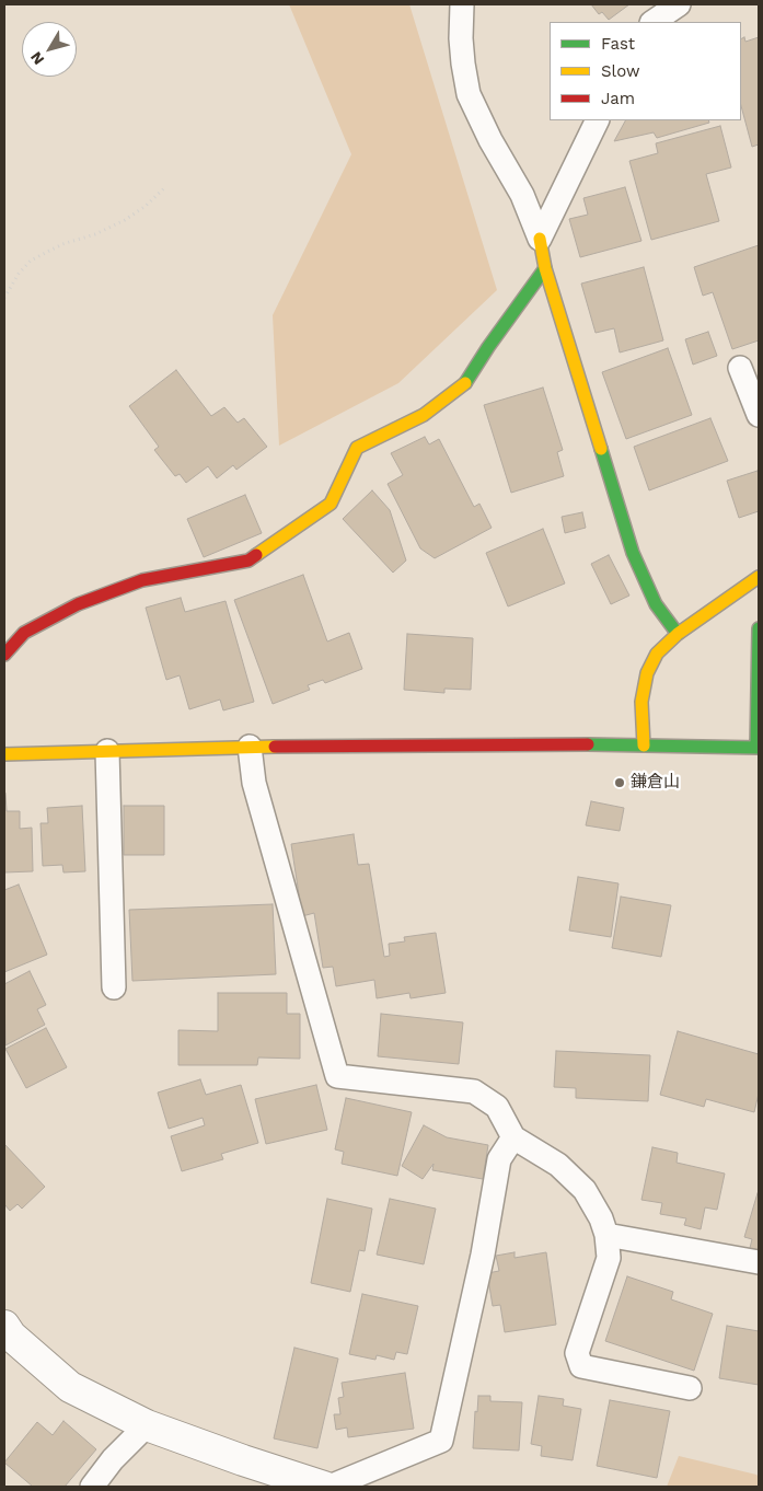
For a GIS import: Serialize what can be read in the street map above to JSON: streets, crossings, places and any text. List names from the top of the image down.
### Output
{
  "places": ["鎌倉山"],
  "legend": ["Fast", "Slow", "Jam"],
  "north": "bottom left"
}
